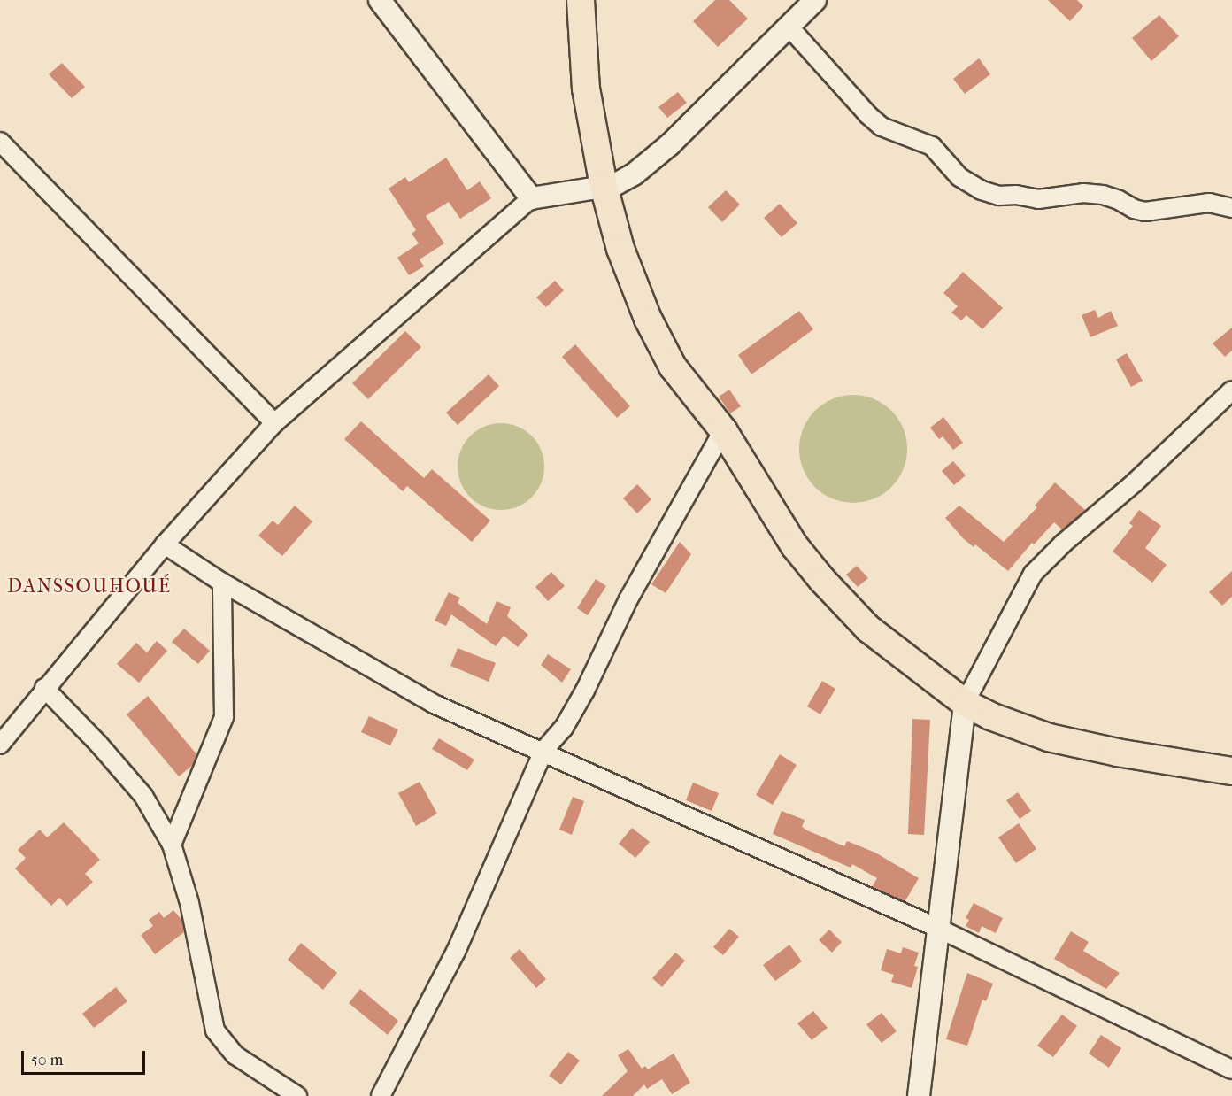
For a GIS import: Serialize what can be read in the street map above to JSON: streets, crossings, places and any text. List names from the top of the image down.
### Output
{
  "districts": ["DANSSOUHOUÉ"],
  "scale_bar": "50 m"
}
